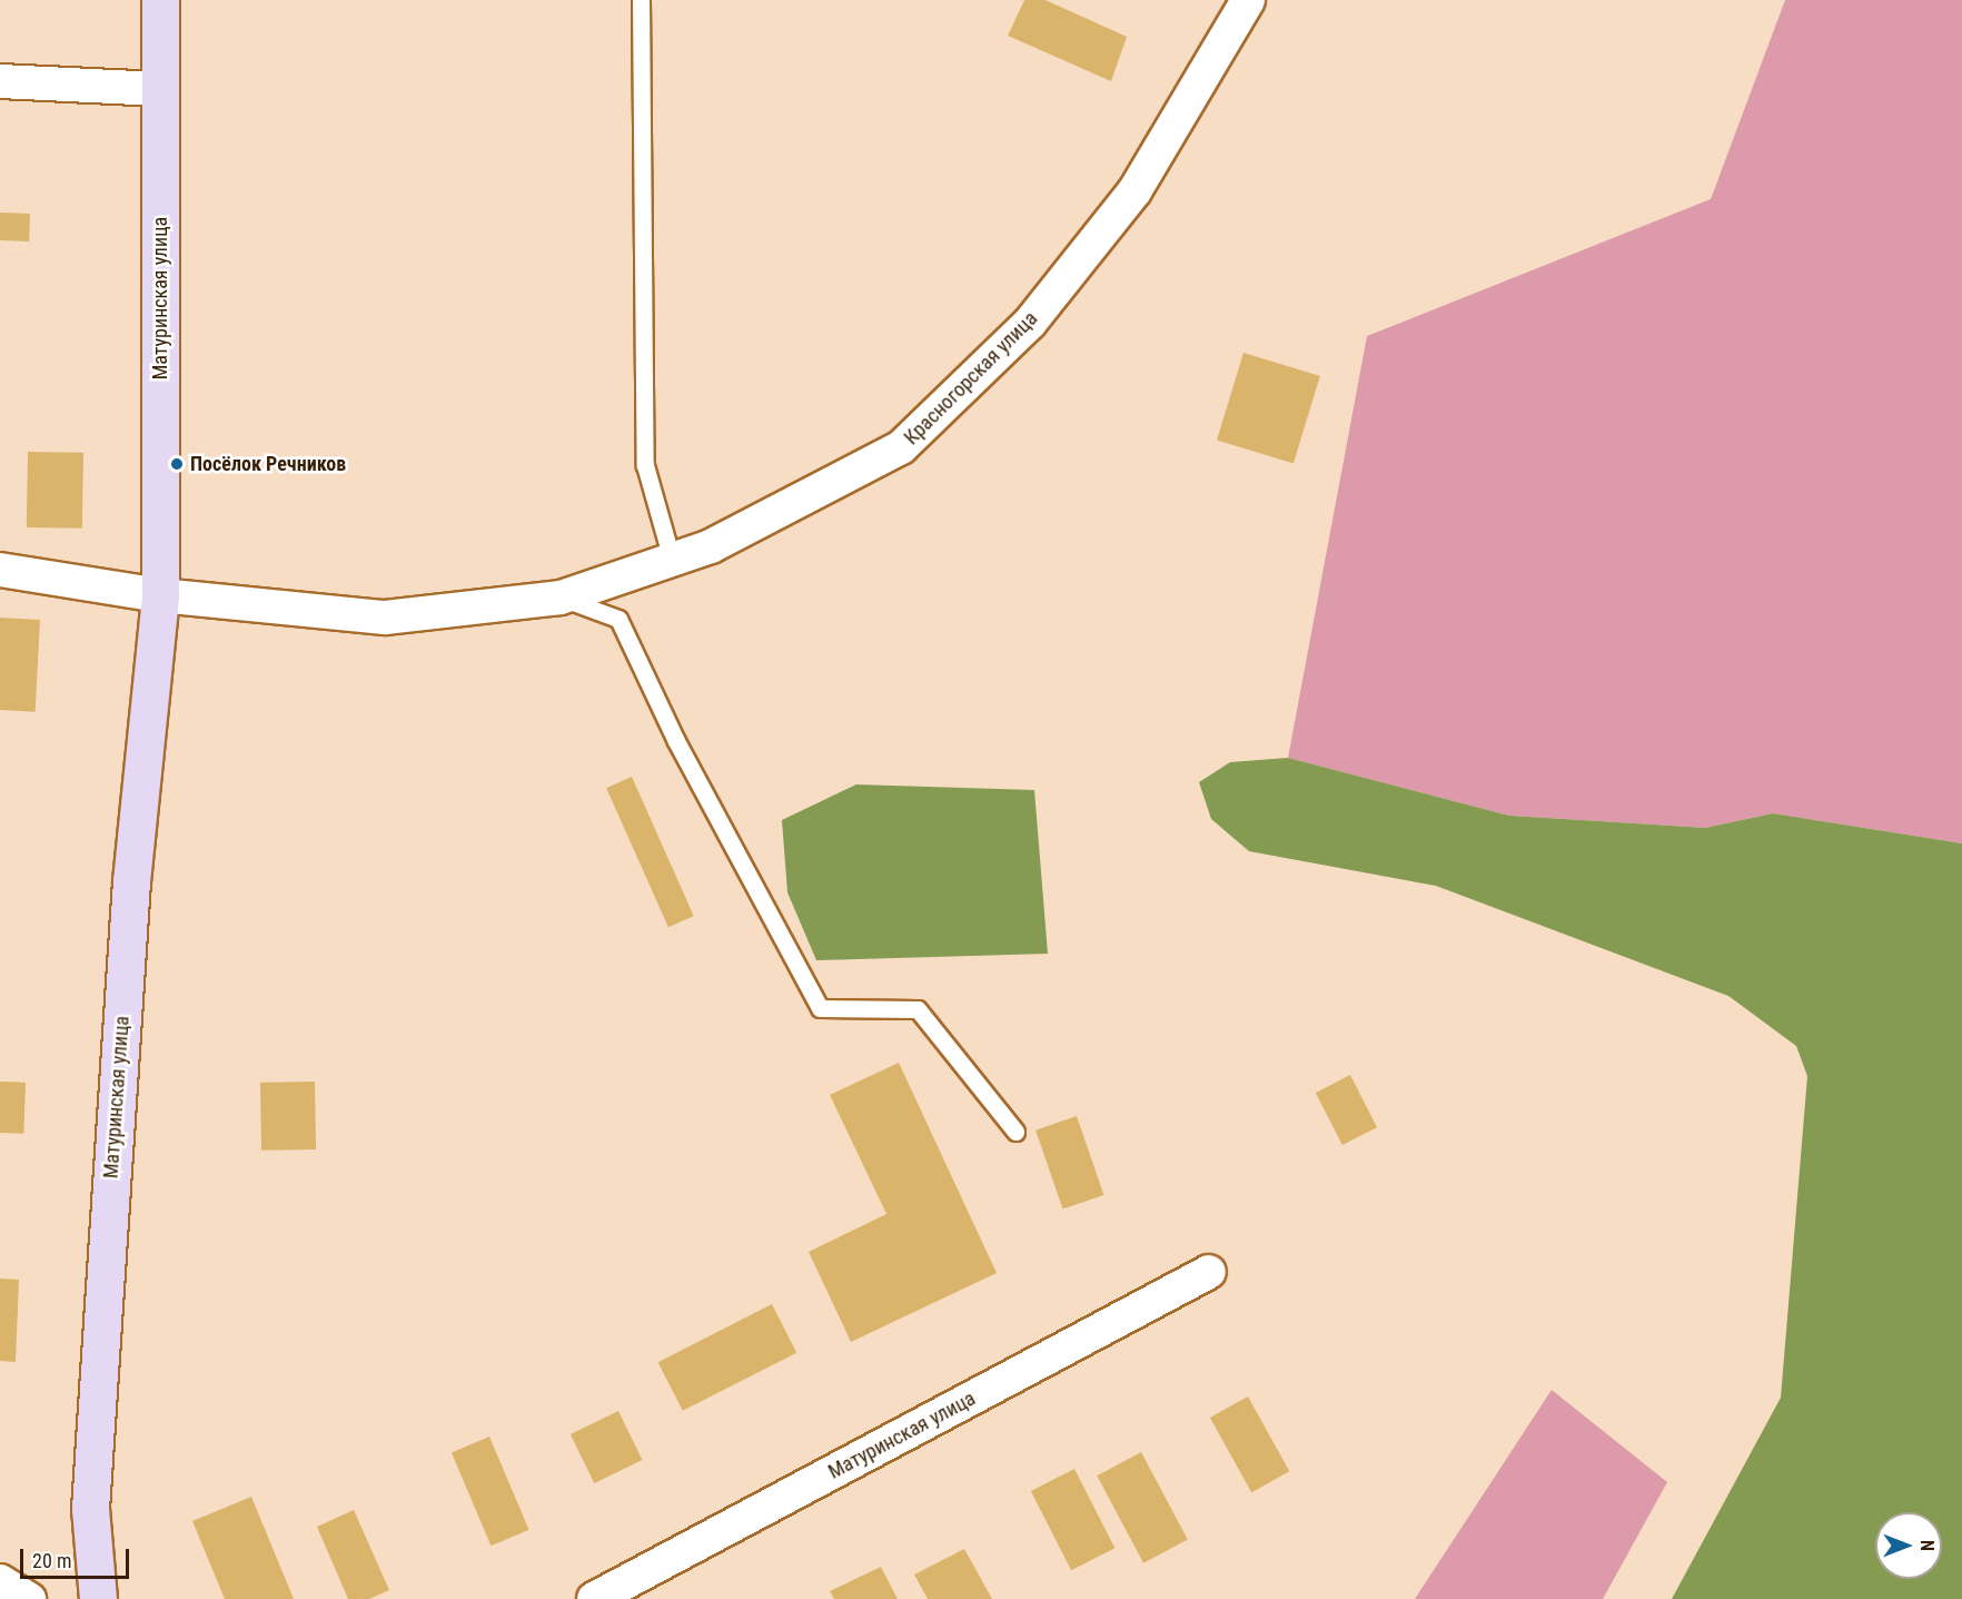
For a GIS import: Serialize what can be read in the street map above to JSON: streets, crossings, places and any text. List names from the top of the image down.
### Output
{
  "streets": {
    "street": ["Матуринская улица", "Красногорская улица"]
  },
  "places": ["Посёлок Речников"],
  "scale_bar": "20 m",
  "north": "right"
}
